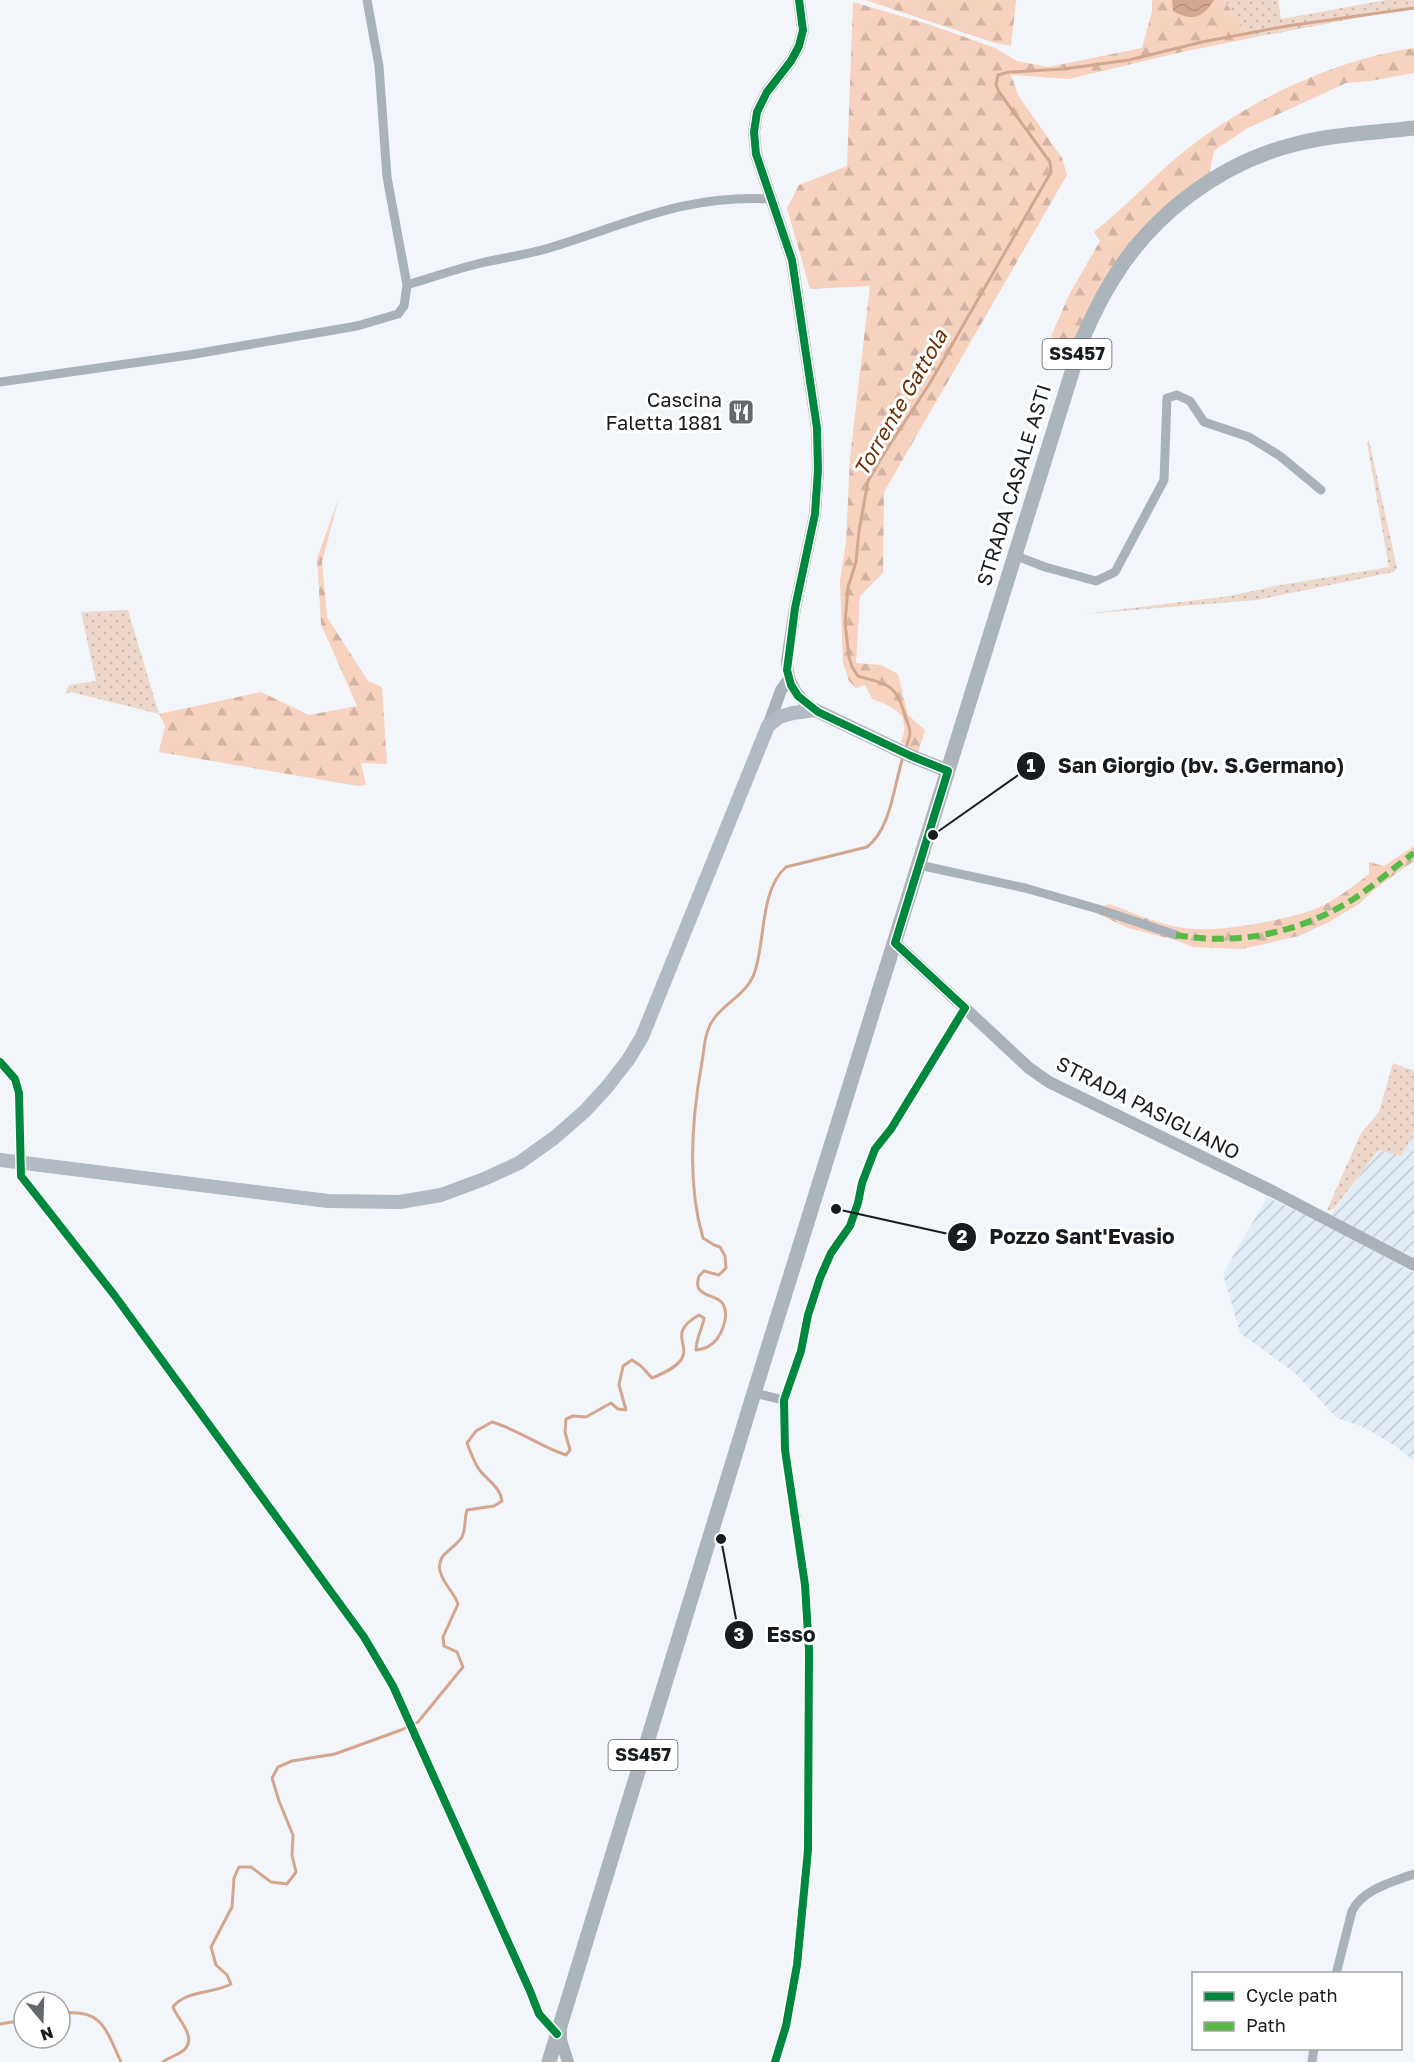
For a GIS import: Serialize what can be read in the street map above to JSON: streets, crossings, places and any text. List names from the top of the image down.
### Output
{
  "streets": {
    "main road": ["SS457", "STRADA CASALE ASTI"],
    "street": ["STRADA PASIGLIANO"]
  },
  "crossings": [
    ["SS457", "STRADA CASALE ASTI"],
    ["SS457", "STRADA PASIGLIANO"]
  ],
  "water": ["Torrente Gattola"],
  "places": {
    "restaurant": ["Cascina Faletta 1881"],
    "other": ["San Giorgio (bv. S.Germano)", "Pozzo Sant'Evasio", "Esso"]
  },
  "legend": ["Cycle path", "Path"],
  "north": "bottom"
}
